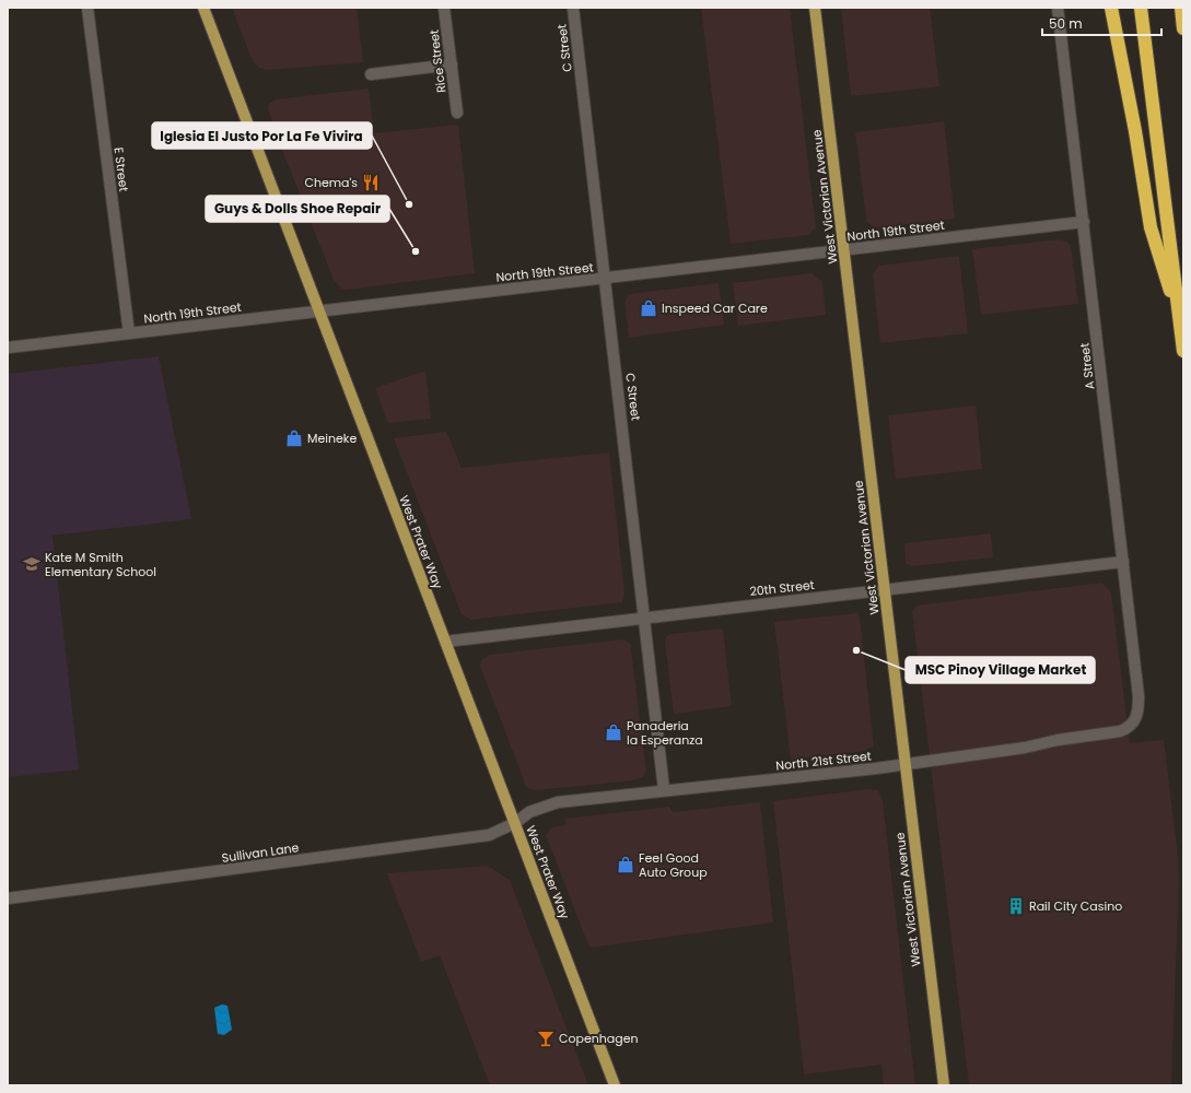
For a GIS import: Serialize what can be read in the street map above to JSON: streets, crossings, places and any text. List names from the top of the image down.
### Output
{
  "streets": {
    "main road": ["West Victorian Avenue", "West Prater Way"],
    "street": [
      "C Street",
      "Rice Street",
      "E Street",
      "North 19th Street",
      "A Street",
      "20th Street",
      "North 21st Street",
      "Sullivan Lane"
    ]
  },
  "crossings": [
    ["C Street", "North 19th Street"],
    ["C Street", "20th Street"],
    ["C Street", "North 21st Street"],
    ["E Street", "North 19th Street"],
    ["West Victorian Avenue", "North 19th Street"],
    ["West Victorian Avenue", "20th Street"],
    ["West Victorian Avenue", "North 21st Street"],
    ["North 19th Street", "A Street"],
    ["North 19th Street", "West Prater Way"],
    ["A Street", "20th Street"],
    ["A Street", "North 21st Street"],
    ["West Prater Way", "20th Street"],
    ["West Prater Way", "North 21st Street"],
    ["West Prater Way", "Sullivan Lane"],
    ["North 21st Street", "Sullivan Lane"]
  ],
  "places": {
    "restaurant": ["Chema's"],
    "other": ["Iglesia El Justo Por La Fe Vivira", "Guys & Dolls Shoe Repair", "MSC Pinoy Village Market"],
    "shop": [
      "Inspeed Car Care",
      "Meineke",
      "Panaderia la Esperanza",
      "Feel Good Auto Group"
    ],
    "school or university": ["Kate M Smith Elementary School"],
    "building": ["Rail City Casino"],
    "bar": ["Copenhagen"]
  },
  "scale_bar": "50 m"
}
